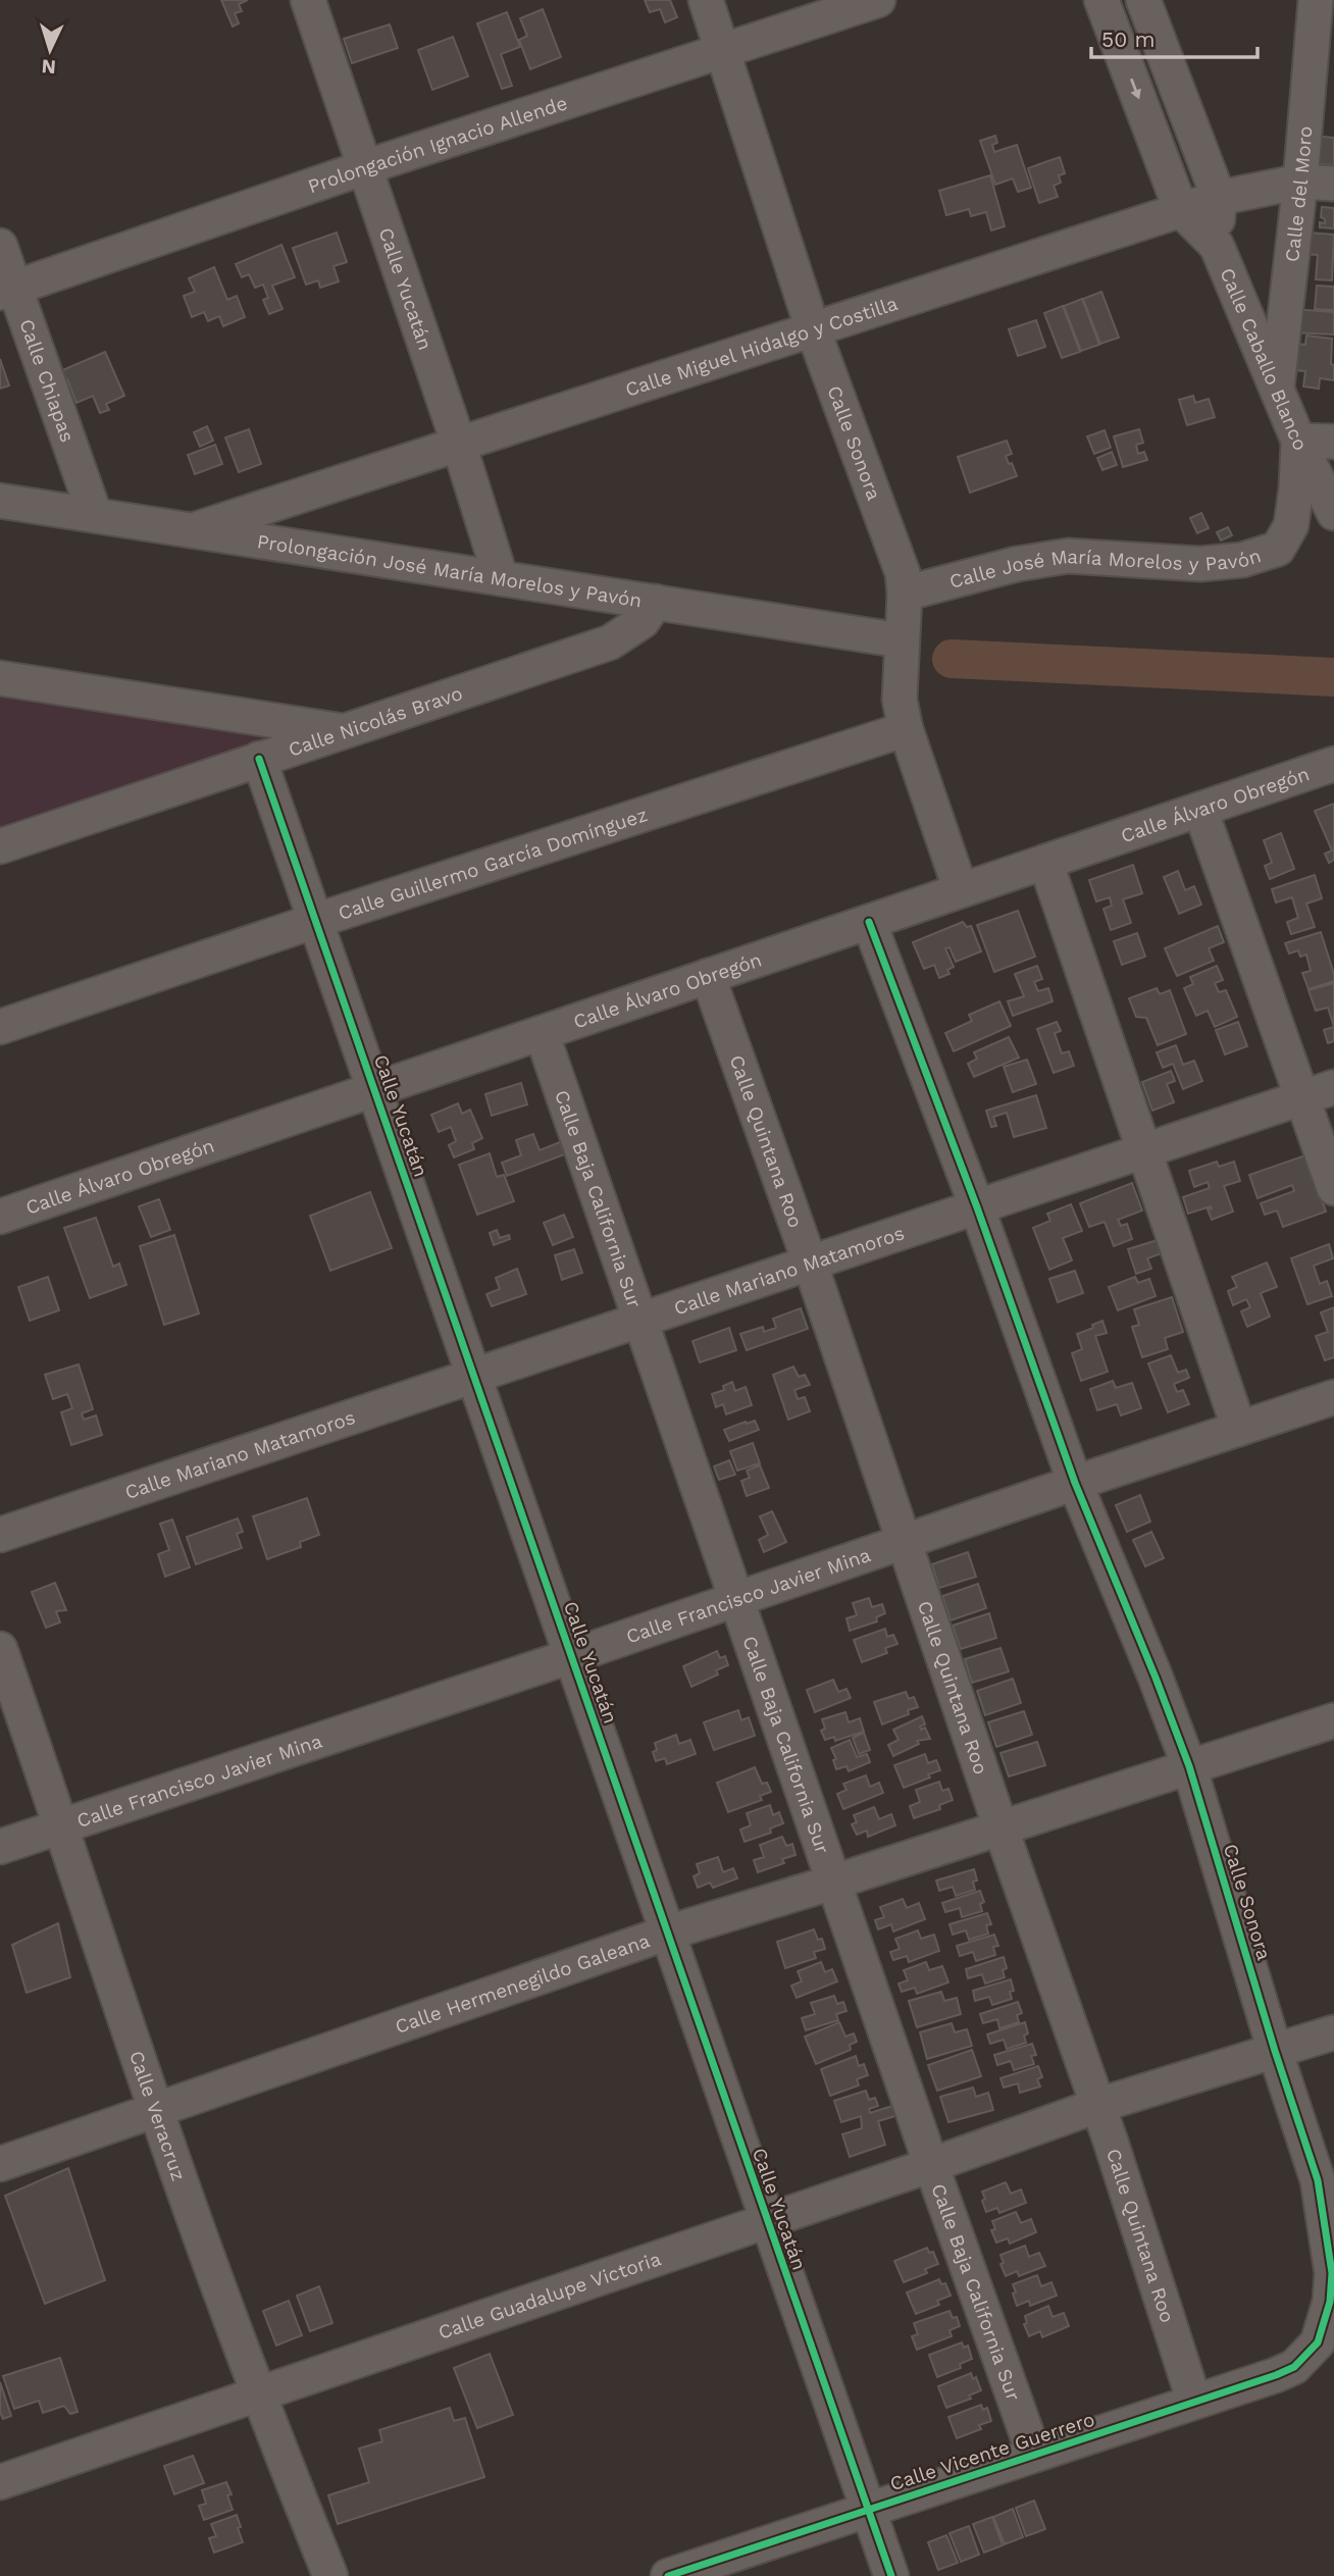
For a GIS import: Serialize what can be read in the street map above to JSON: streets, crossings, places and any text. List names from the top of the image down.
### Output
{
  "streets": {
    "street": [
      "Prolongación Ignacio Allende",
      "Calle del Moro",
      "Calle Yucatán",
      "Calle Miguel Hidalgo y Costilla",
      "Calle Caballo Blanco",
      "Calle Chiapas",
      "Calle Sonora",
      "Calle José María Morelos y Pavón",
      "Prolongación José María Morelos y Pavón",
      "Calle Nicolás Bravo",
      "Calle Álvaro Obregón",
      "Calle Guillermo García Domínguez",
      "Calle Quintana Roo",
      "Calle Baja California Sur",
      "Calle Mariano Matamoros",
      "Calle Francisco Javier Mina",
      "Calle Hermenegildo Galeana",
      "Calle Veracruz",
      "Calle Guadalupe Victoria",
      "Calle Vicente Guerrero"
    ]
  },
  "crossings": [
    ["Prolongación Ignacio Allende", "Calle Yucatán"],
    ["Prolongación Ignacio Allende", "Calle Chiapas"],
    ["Prolongación Ignacio Allende", "Calle Sonora"],
    ["Calle del Moro", "Calle Miguel Hidalgo y Costilla"],
    ["Calle del Moro", "Calle Caballo Blanco"],
    ["Calle Yucatán", "Calle Miguel Hidalgo y Costilla"],
    ["Calle Yucatán", "Prolongación José María Morelos y Pavón"],
    ["Calle Yucatán", "Calle Nicolás Bravo"],
    ["Calle Yucatán", "Calle Álvaro Obregón"],
    ["Calle Yucatán", "Calle Guillermo García Domínguez"],
    ["Calle Yucatán", "Calle Mariano Matamoros"],
    ["Calle Yucatán", "Calle Francisco Javier Mina"],
    ["Calle Yucatán", "Calle Hermenegildo Galeana"],
    ["Calle Yucatán", "Calle Guadalupe Victoria"],
    ["Calle Yucatán", "Calle Vicente Guerrero"],
    ["Calle Miguel Hidalgo y Costilla", "Calle Caballo Blanco"],
    ["Calle Miguel Hidalgo y Costilla", "Calle Sonora"],
    ["Calle Miguel Hidalgo y Costilla", "Prolongación José María Morelos y Pavón"],
    ["Calle Caballo Blanco", "Calle José María Morelos y Pavón"],
    ["Calle Chiapas", "Prolongación José María Morelos y Pavón"],
    ["Calle Sonora", "Calle José María Morelos y Pavón"],
    ["Calle Sonora", "Prolongación José María Morelos y Pavón"],
    ["Calle Sonora", "Calle Álvaro Obregón"],
    ["Calle Sonora", "Calle Guillermo García Domínguez"],
    ["Calle Sonora", "Calle Mariano Matamoros"],
    ["Calle Sonora", "Calle Francisco Javier Mina"],
    ["Calle Sonora", "Calle Hermenegildo Galeana"],
    ["Calle Sonora", "Calle Guadalupe Victoria"],
    ["Calle Sonora", "Calle Vicente Guerrero"],
    ["Prolongación José María Morelos y Pavón", "Calle Nicolás Bravo"],
    ["Calle Álvaro Obregón", "Calle Quintana Roo"],
    ["Calle Álvaro Obregón", "Calle Baja California Sur"],
    ["Calle Quintana Roo", "Calle Mariano Matamoros"],
    ["Calle Quintana Roo", "Calle Francisco Javier Mina"],
    ["Calle Quintana Roo", "Calle Hermenegildo Galeana"],
    ["Calle Quintana Roo", "Calle Guadalupe Victoria"],
    ["Calle Quintana Roo", "Calle Vicente Guerrero"],
    ["Calle Baja California Sur", "Calle Mariano Matamoros"],
    ["Calle Baja California Sur", "Calle Francisco Javier Mina"],
    ["Calle Baja California Sur", "Calle Hermenegildo Galeana"],
    ["Calle Baja California Sur", "Calle Guadalupe Victoria"],
    ["Calle Baja California Sur", "Calle Vicente Guerrero"],
    ["Calle Francisco Javier Mina", "Calle Veracruz"],
    ["Calle Hermenegildo Galeana", "Calle Veracruz"],
    ["Calle Veracruz", "Calle Guadalupe Victoria"]
  ],
  "scale_bar": "50 m",
  "north": "bottom"
}
